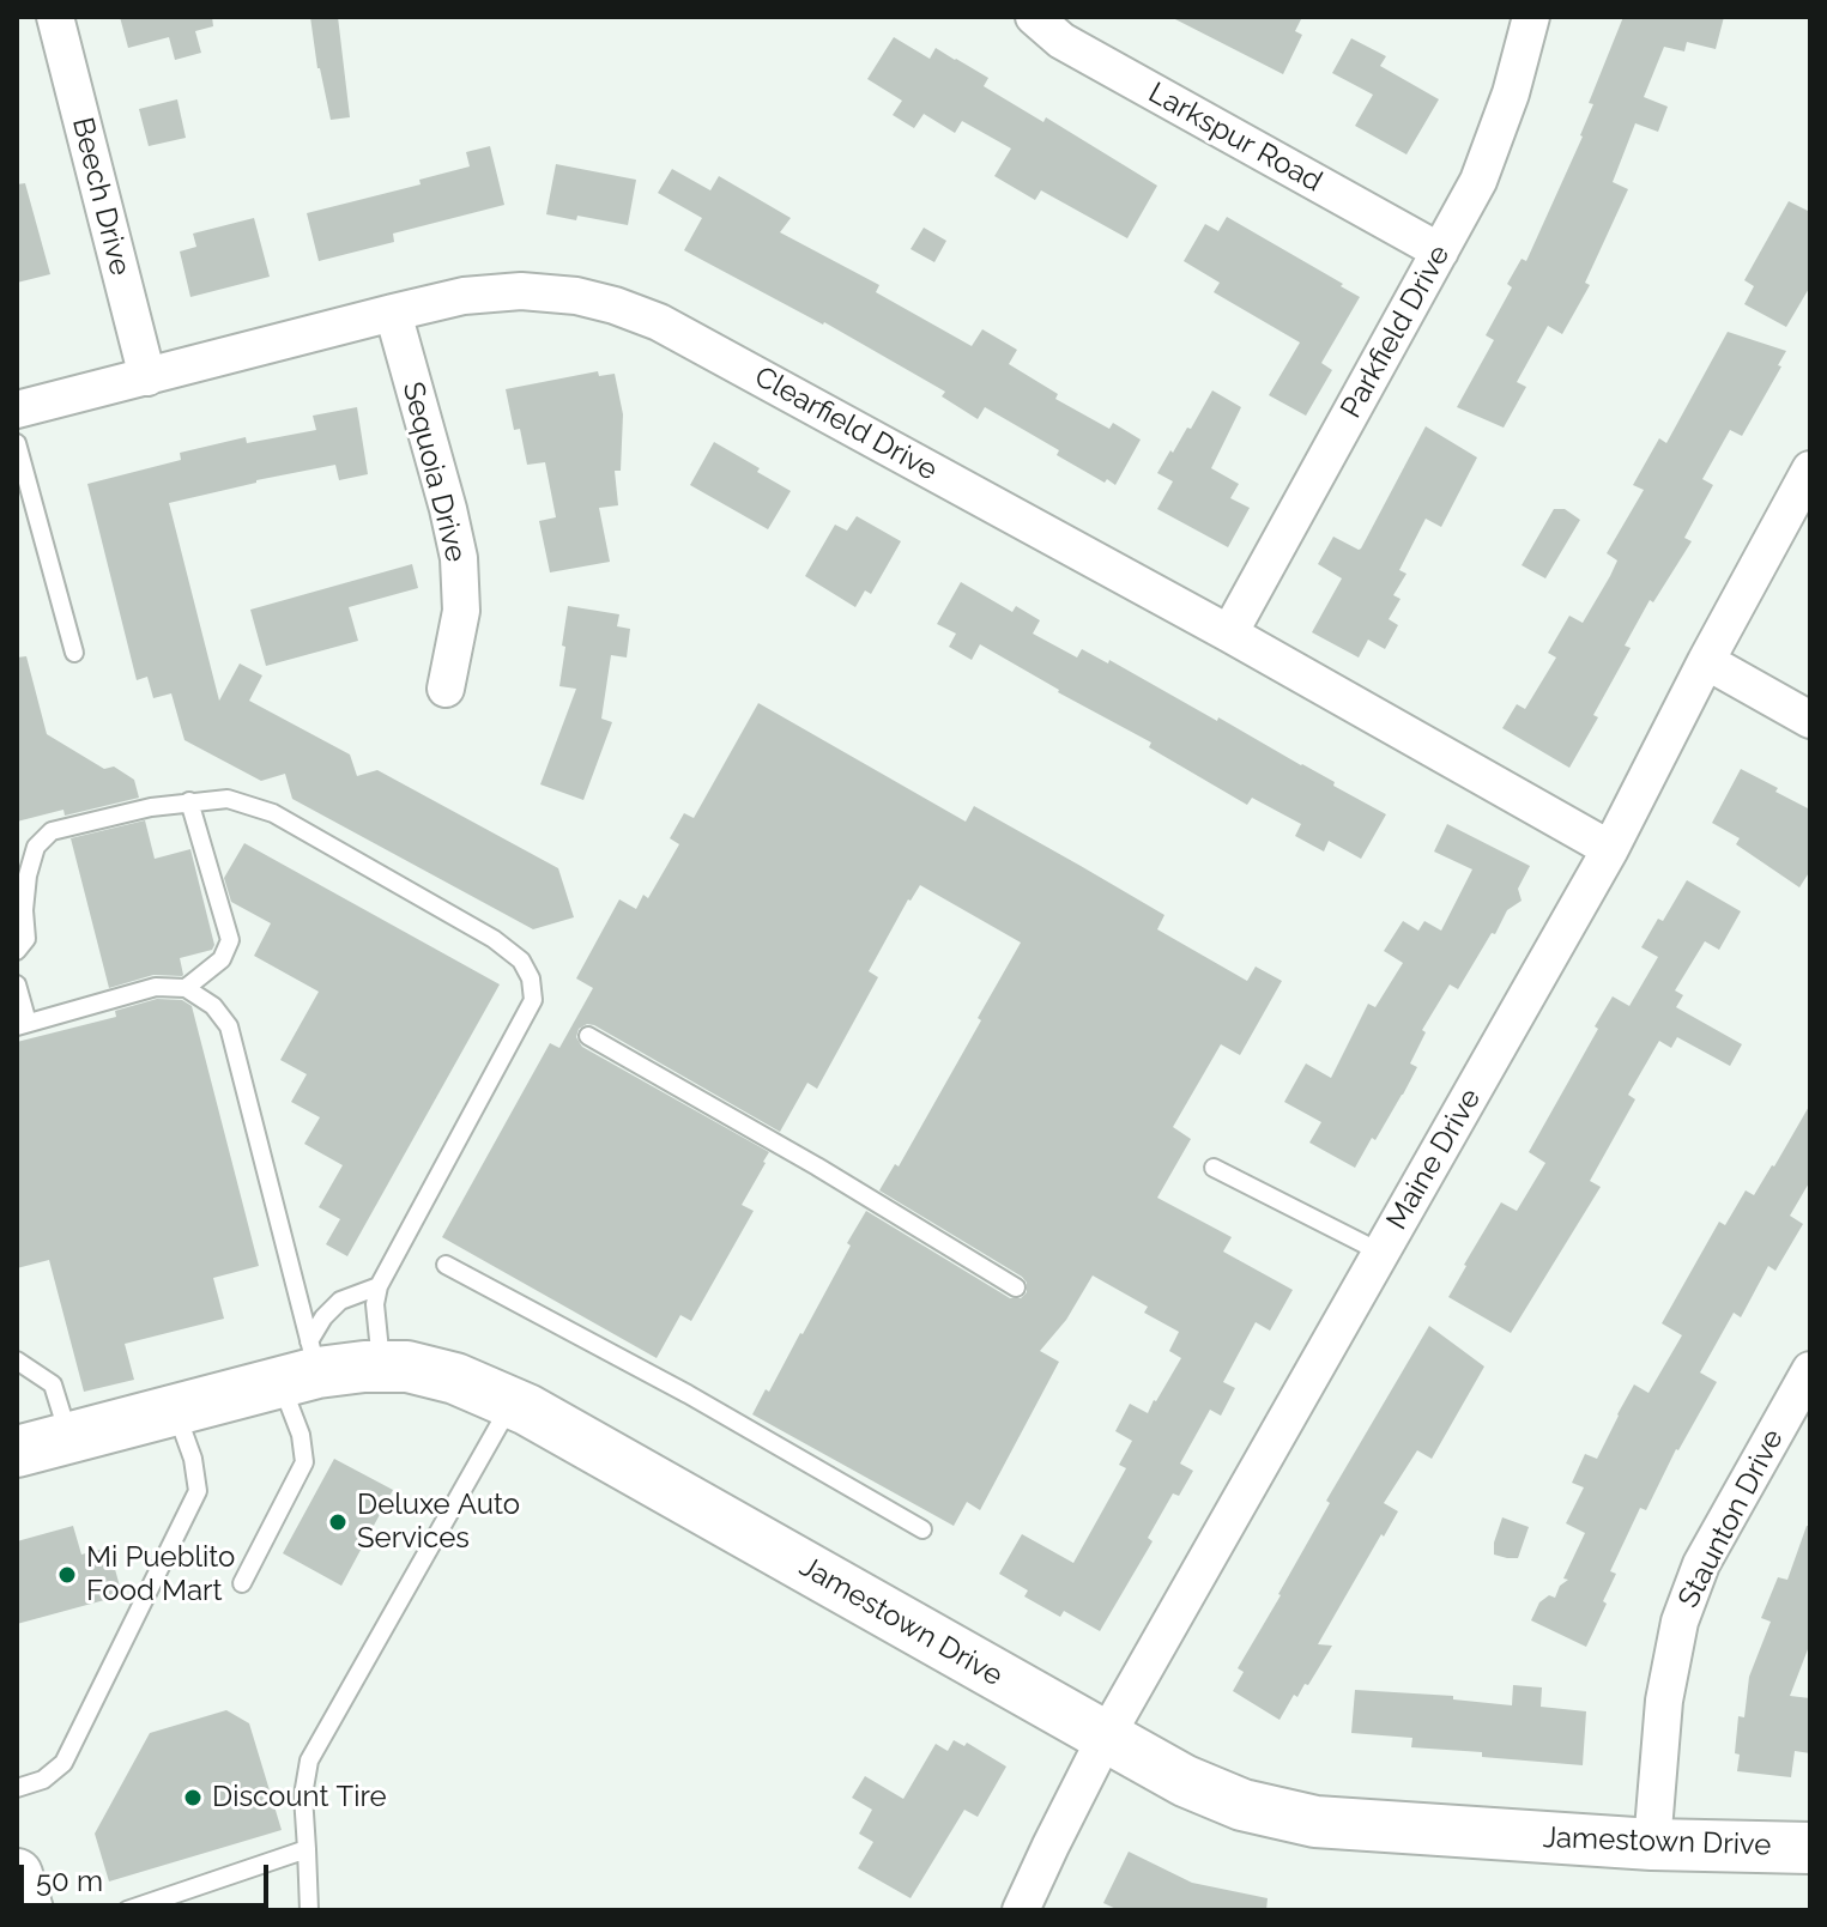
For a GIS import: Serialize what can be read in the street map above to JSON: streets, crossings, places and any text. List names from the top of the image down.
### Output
{
  "streets": {
    "street": [
      "Larkspur Road",
      "Beech Drive",
      "Parkfield Drive",
      "Clearfield Drive",
      "Sequoia Drive",
      "Maine Drive",
      "Staunton Drive",
      "Jamestown Drive"
    ]
  },
  "crossings": [
    ["Larkspur Road", "Parkfield Drive"],
    ["Beech Drive", "Clearfield Drive"],
    ["Parkfield Drive", "Clearfield Drive"],
    ["Clearfield Drive", "Sequoia Drive"],
    ["Clearfield Drive", "Maine Drive"],
    ["Maine Drive", "Jamestown Drive"],
    ["Staunton Drive", "Jamestown Drive"]
  ],
  "places": ["Deluxe Auto Services", "Mi Pueblito Food Mart", "Discount Tire"],
  "scale_bar": "50 m"
}
